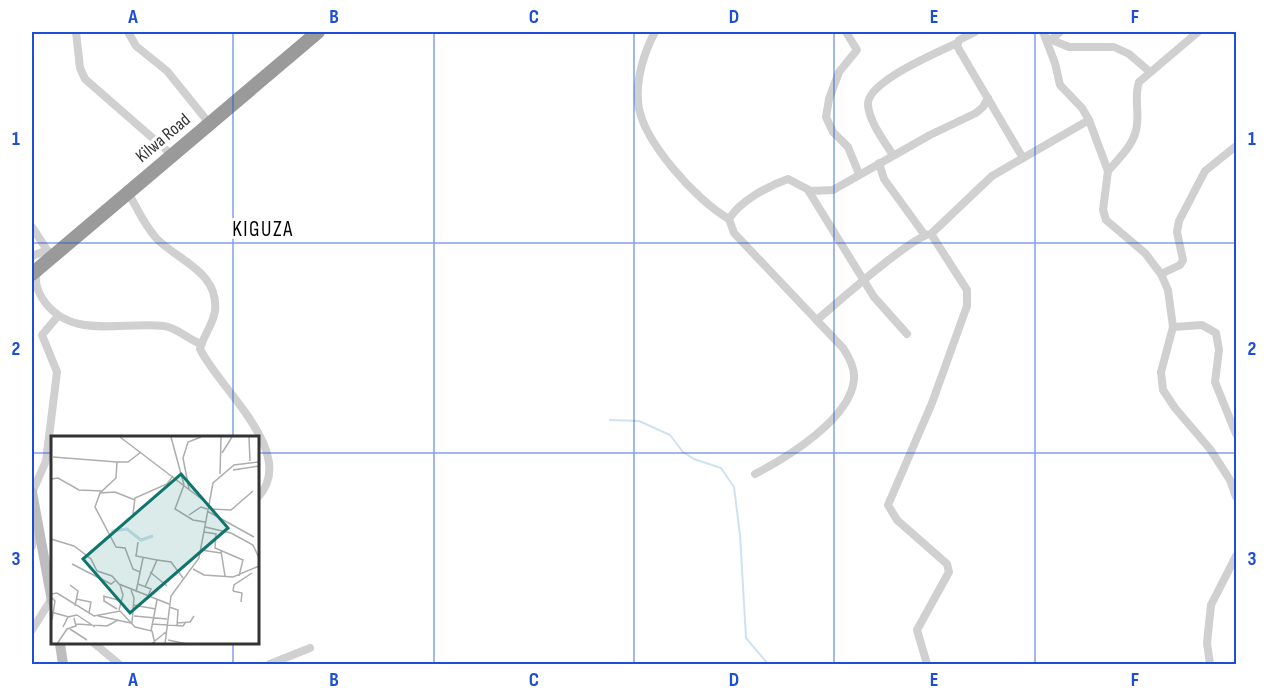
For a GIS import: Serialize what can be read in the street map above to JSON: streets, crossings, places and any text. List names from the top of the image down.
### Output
{
  "streets": {
    "highway": ["Kilwa Road"]
  },
  "districts": ["KIGUZA"],
  "grid": {
    "columns": [
      "A",
      "B",
      "C",
      "D",
      "E",
      "F"
    ],
    "rows": ["1", "2", "3"]
  }
}
